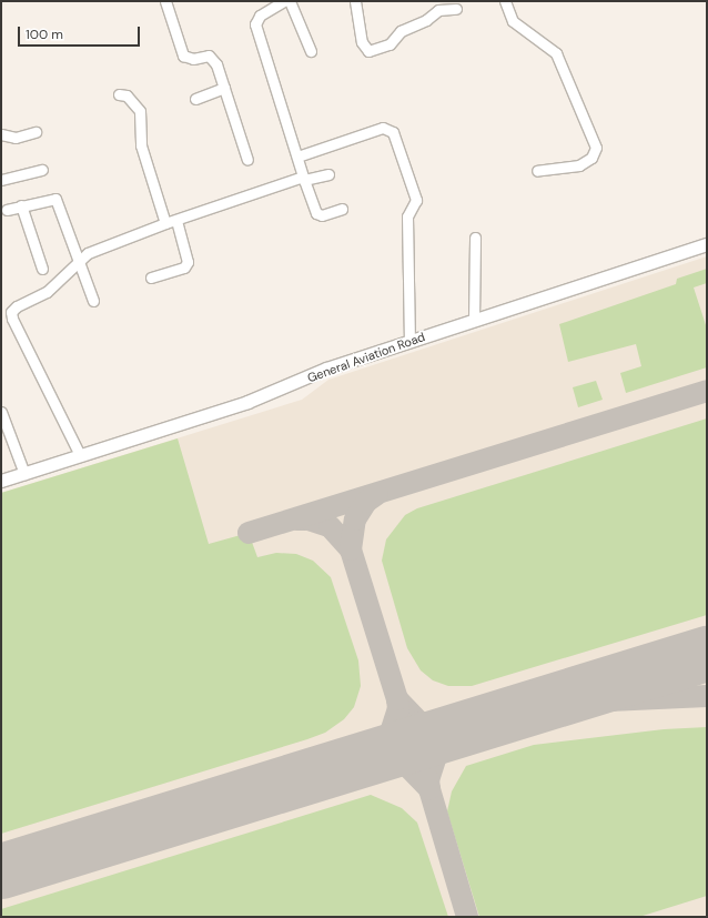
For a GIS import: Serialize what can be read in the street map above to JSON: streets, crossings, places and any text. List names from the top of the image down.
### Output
{
  "streets": {
    "main road": ["General Aviation Road"]
  },
  "scale_bar": "100 m"
}
